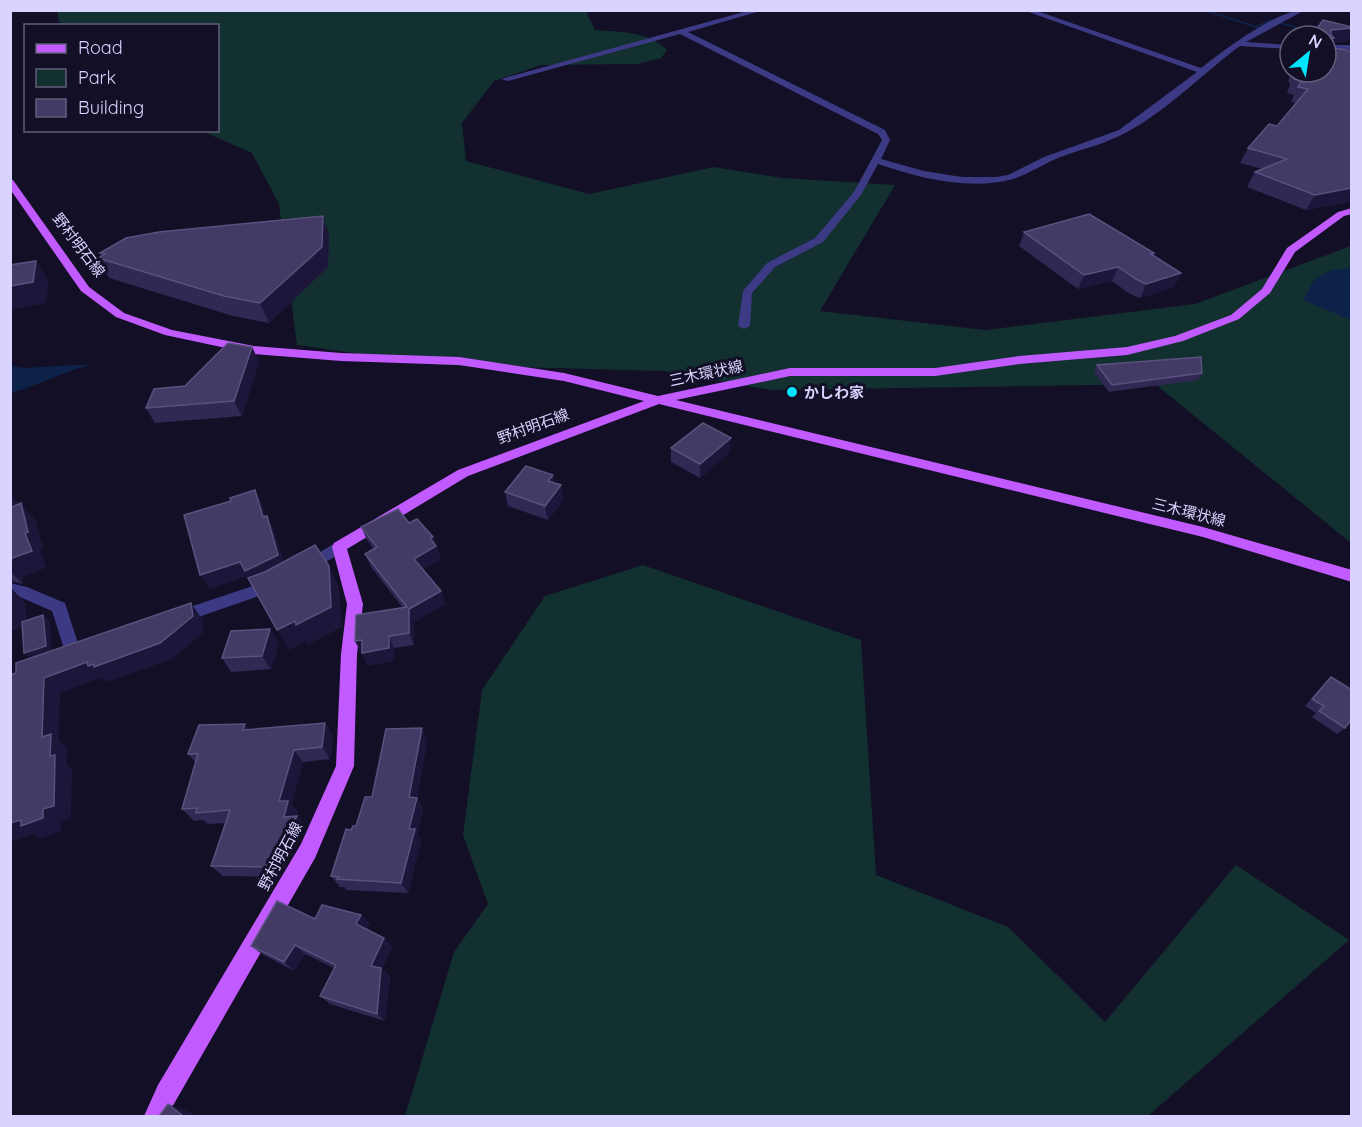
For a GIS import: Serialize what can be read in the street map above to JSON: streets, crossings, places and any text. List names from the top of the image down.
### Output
{
  "streets": {
    "main road": ["野村明石線", "三木環状線"]
  },
  "crossings": [
    ["野村明石線", "三木環状線"]
  ],
  "places": ["かしわ家"],
  "legend": ["Road", "Park", "Building"],
  "north": "top right"
}
